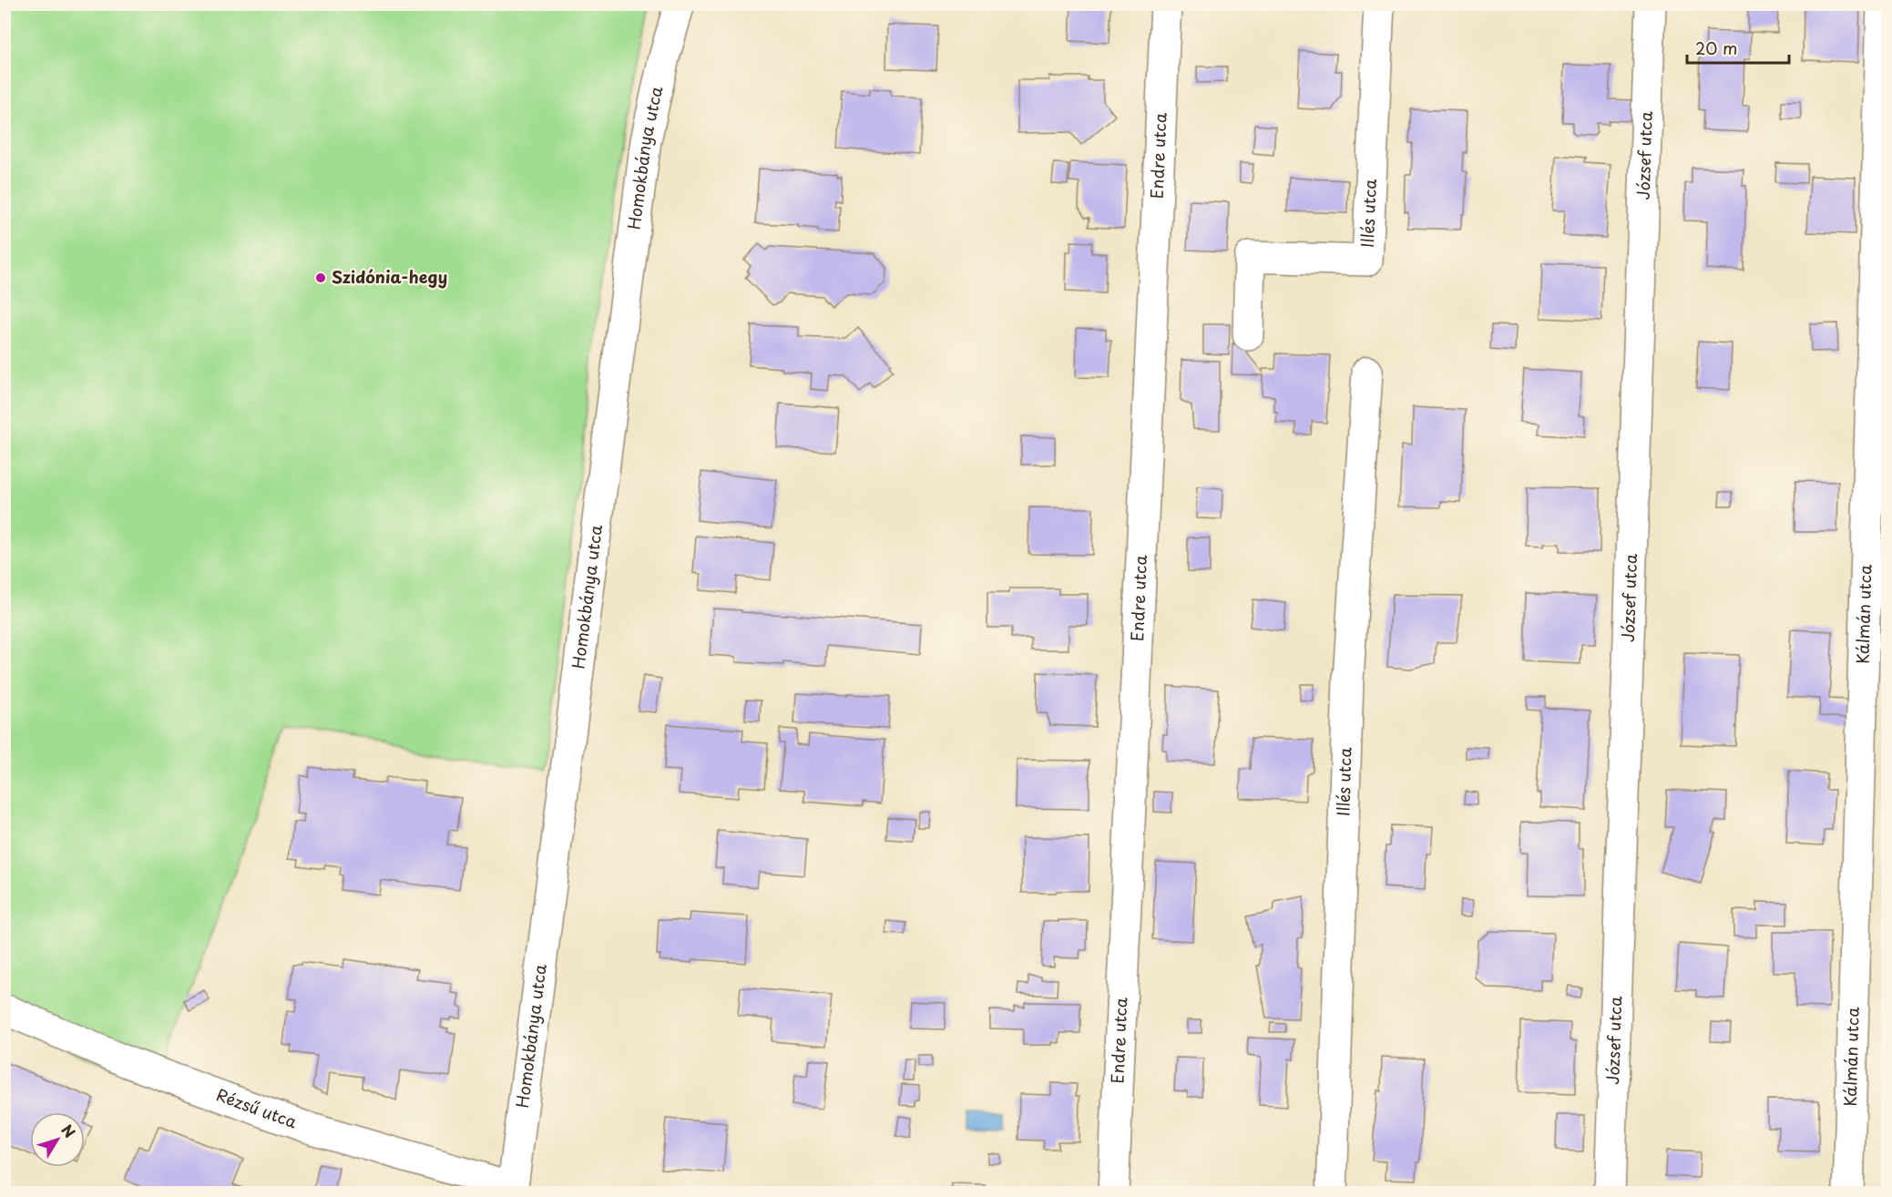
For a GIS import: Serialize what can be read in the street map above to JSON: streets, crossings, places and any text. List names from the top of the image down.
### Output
{
  "streets": {
    "street": [
      "Endre utca",
      "József utca",
      "Homokbánya utca",
      "Illés utca",
      "Kálmán utca",
      "Rézsű utca"
    ]
  },
  "crossings": [
    ["Homokbánya utca", "Rézsű utca"]
  ],
  "places": ["Szidónia-hegy"],
  "scale_bar": "20 m",
  "north": "top right"
}
